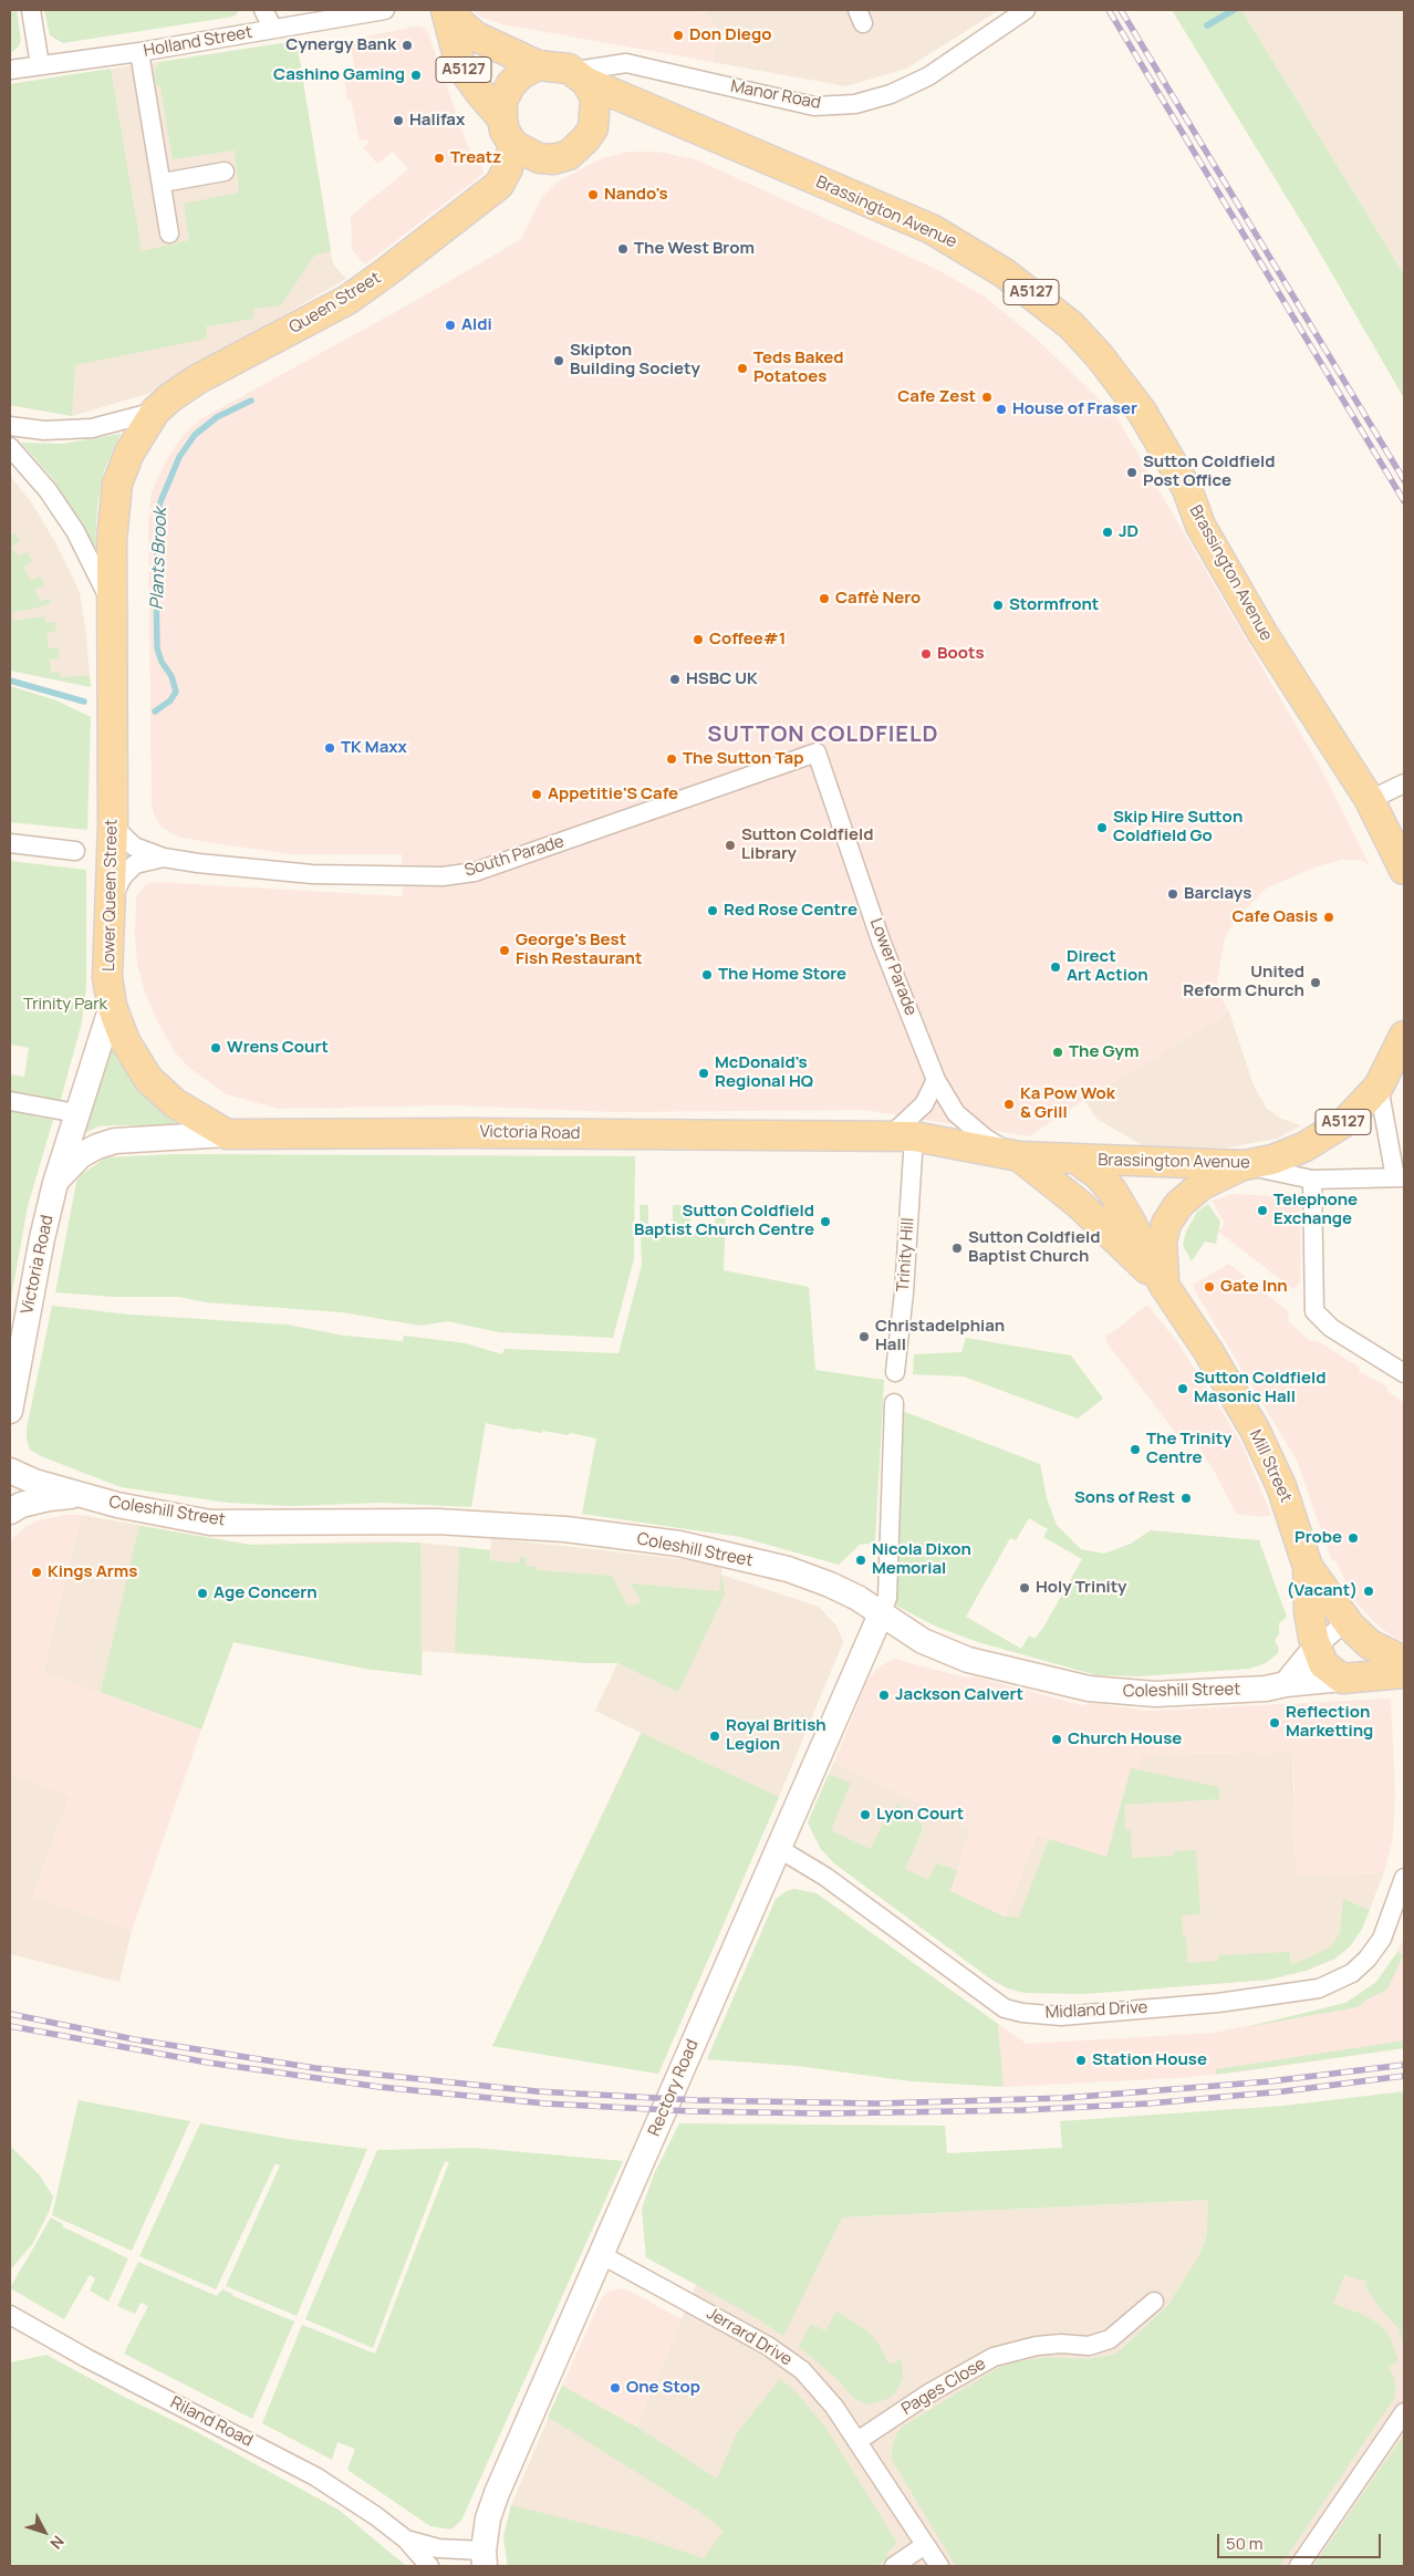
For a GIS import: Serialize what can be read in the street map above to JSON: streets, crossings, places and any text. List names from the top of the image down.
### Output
{
  "streets": {
    "main road": [
      "A5127",
      "Brassington Avenue",
      "Queen Street",
      "Lower Queen Street",
      "Victoria Road",
      "Mill Street"
    ],
    "street": [
      "Holland Street",
      "Manor Road",
      "South Parade",
      "Lower Parade",
      "Trinity Hill",
      "Coleshill Street",
      "Midland Drive",
      "Rectory Road",
      "Jerrard Drive",
      "Pages Close",
      "Riland Road"
    ]
  },
  "crossings": [
    ["A5127", "Manor Road"],
    ["A5127", "Brassington Avenue"],
    ["A5127", "Queen Street"],
    ["A5127", "Mill Street"],
    ["A5127", "Coleshill Street"],
    ["Manor Road", "Brassington Avenue"],
    ["Manor Road", "Queen Street"],
    ["Brassington Avenue", "Queen Street"],
    ["Brassington Avenue", "Lower Parade"],
    ["Brassington Avenue", "Victoria Road"],
    ["Brassington Avenue", "Mill Street"],
    ["Queen Street", "Lower Queen Street"],
    ["South Parade", "Lower Queen Street"],
    ["South Parade", "Lower Parade"],
    ["Lower Queen Street", "Victoria Road"],
    ["Lower Parade", "Victoria Road"],
    ["Lower Parade", "Mill Street"],
    ["Victoria Road", "Trinity Hill"],
    ["Victoria Road", "Mill Street"],
    ["Mill Street", "Coleshill Street"],
    ["Coleshill Street", "Rectory Road"],
    ["Midland Drive", "Rectory Road"],
    ["Rectory Road", "Jerrard Drive"],
    ["Rectory Road", "Riland Road"],
    ["Jerrard Drive", "Pages Close"]
  ],
  "districts": ["SUTTON COLDFIELD"],
  "water": ["Plants Brook"],
  "parks": ["Trinity Park"],
  "places": [
    "Don Diego",
    "Cynergy Bank",
    "Cashino Gaming",
    "Halifax",
    "Treatz",
    "Nando's",
    "The West Brom",
    "Aldi",
    "Skipton Building Society",
    "Teds Baked Potatoes",
    "Cafe Zest",
    "House of Fraser",
    "Sutton Coldfield Post Office",
    "JD",
    "Caffè Nero",
    "Stormfront",
    "Coffee#1",
    "Boots",
    "HSBC UK",
    "TK Maxx",
    "The Sutton Tap",
    "Appetitie'S Cafe",
    "Skip Hire Sutton Coldfield Go",
    "Sutton Coldfield Library",
    "Barclays",
    "Red Rose Centre",
    "Cafe Oasis",
    "George's Best Fish Restaurant",
    "Direct Art Action",
    "The Home Store",
    "United Reform Church",
    "Wrens Court",
    "The Gym",
    "McDonald's Regional HQ",
    "Ka Pow Wok & Grill",
    "Telephone Exchange",
    "Sutton Coldfield Baptist Church Centre",
    "Sutton Coldfield Baptist Church",
    "Gate Inn",
    "Christadelphian Hall",
    "Sutton Coldfield Masonic Hall",
    "The Trinity Centre",
    "Sons of Rest",
    "Probe",
    "Nicola Dixon Memorial",
    "Kings Arms",
    "Holy Trinity",
    "(Vacant)",
    "Age Concern",
    "Jackson Calvert",
    "Reflection Marketting",
    "Royal British Legion",
    "Church House",
    "Lyon Court",
    "Station House",
    "One Stop"
  ],
  "scale_bar": "50 m",
  "north": "bottom right"
}
